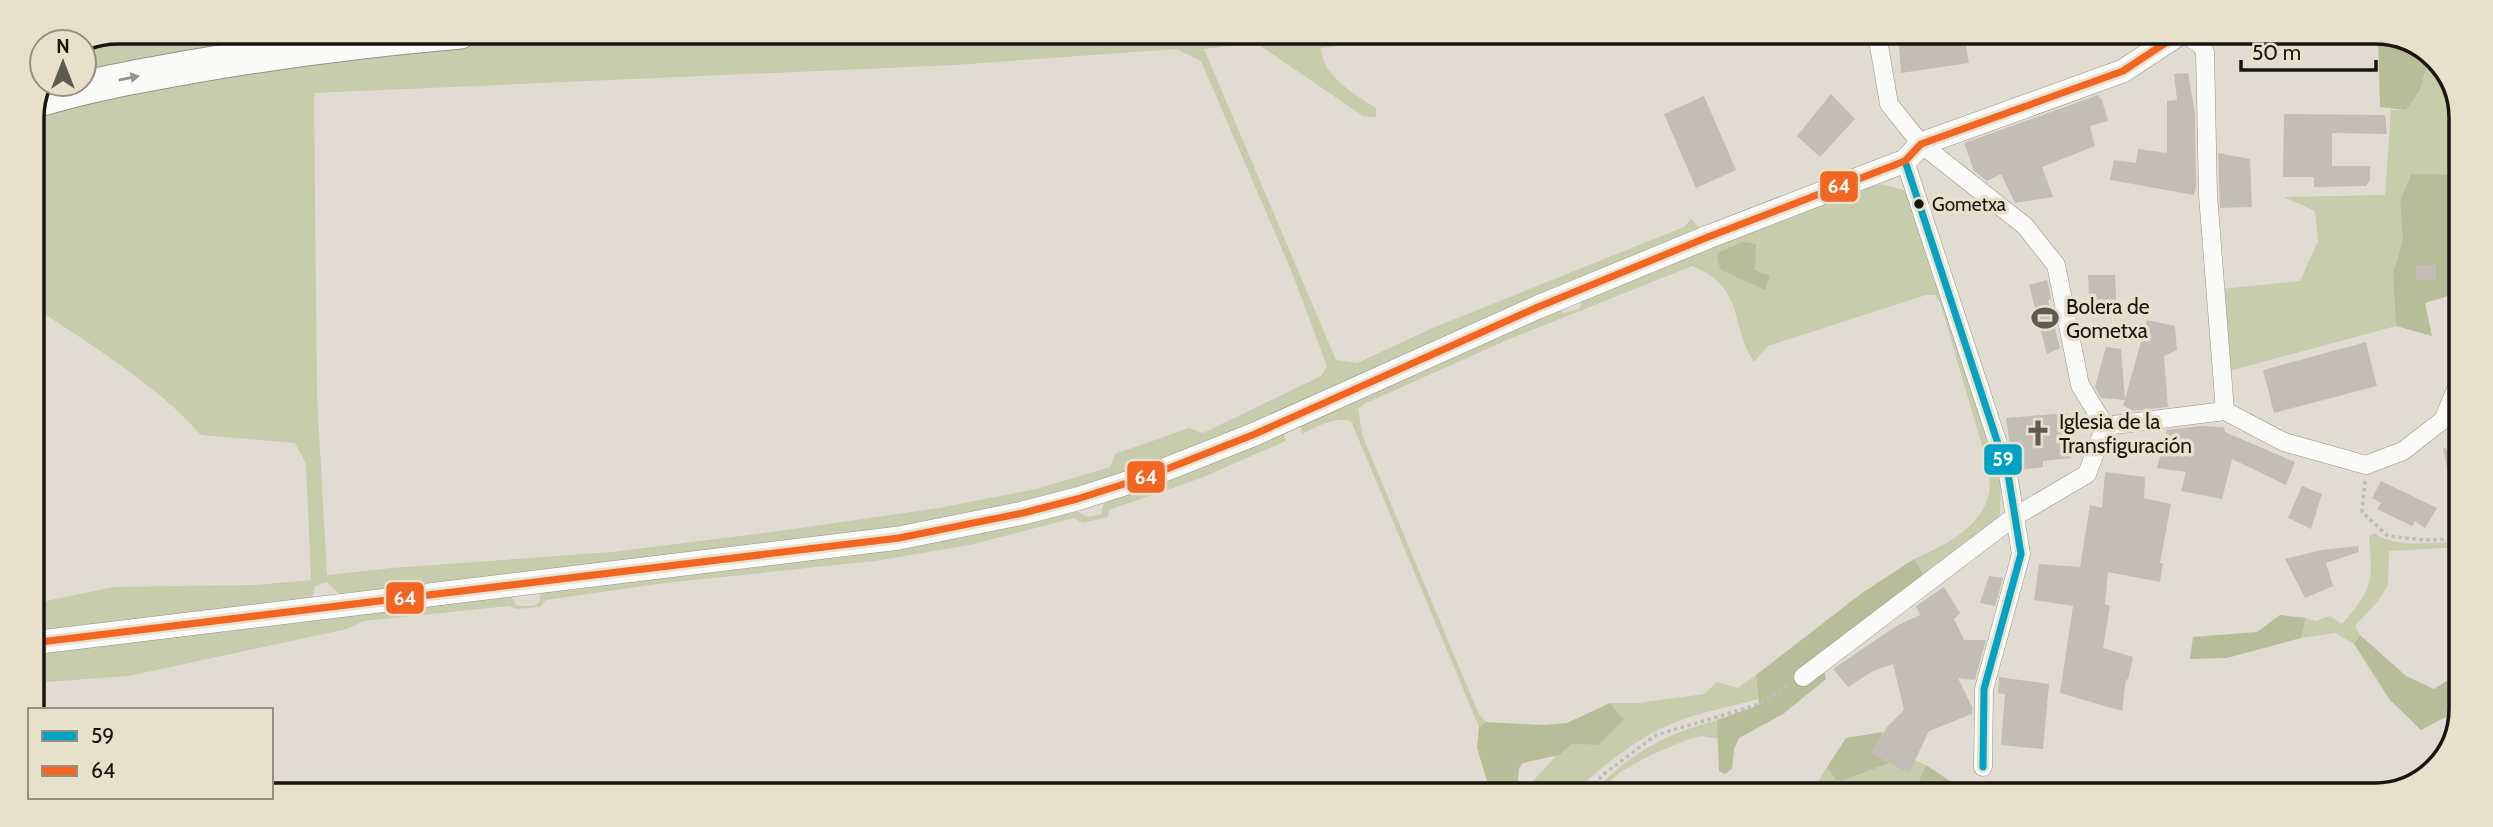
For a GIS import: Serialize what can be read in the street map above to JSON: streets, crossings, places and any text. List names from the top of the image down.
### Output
{
  "places": {
    "other": ["Gometxa"],
    "sports": ["Bolera de Gometxa"],
    "church": ["Iglesia de la Transfiguración"]
  },
  "lines": ["transit line 64", "transit line 59"],
  "legend": ["59", "64"],
  "scale_bar": "50 m",
  "north": "top"
}
